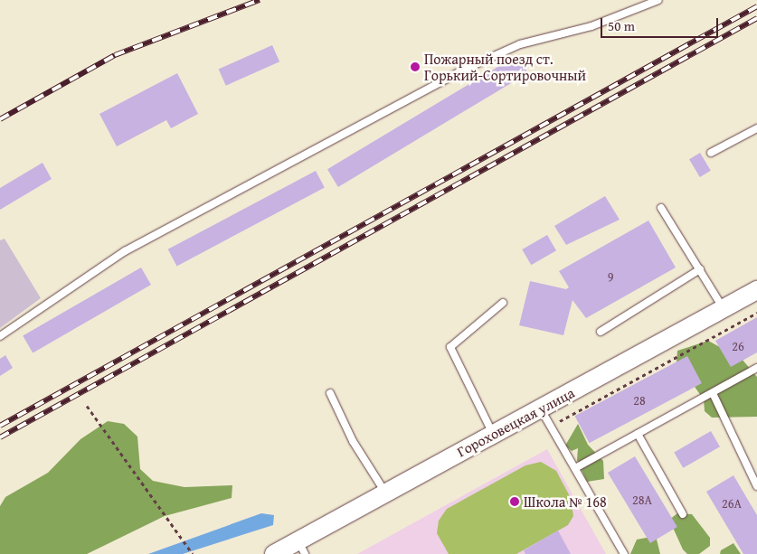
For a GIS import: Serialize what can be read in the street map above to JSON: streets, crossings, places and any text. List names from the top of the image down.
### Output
{
  "streets": {
    "street": ["Гороховецкая улица"]
  },
  "places": ["Пожарный поезд ст. Горький-Сортировочный", "Школа № 168"],
  "house_numbers": [
    "9",
    "26",
    "28",
    "28А",
    "26А"
  ],
  "scale_bar": "50 m"
}
